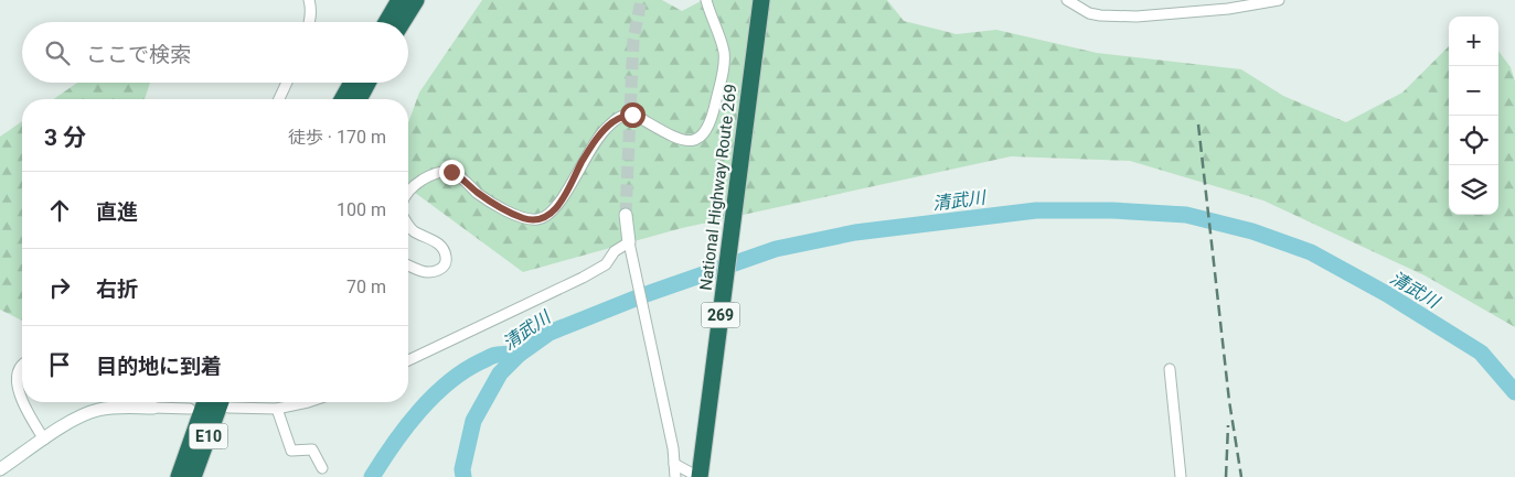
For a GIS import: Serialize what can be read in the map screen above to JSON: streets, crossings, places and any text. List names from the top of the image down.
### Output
{
  "streets": {
    "highway": ["National Highway Route 269", "269", "E10"]
  },
  "water": ["清武川"],
  "page": {
    "map_buttons": ["+", "−"],
    "search": "ここで検索",
    "heading": ["3 分", "徒歩 · 170 m"],
    "list": [
      ["直進", "100 m"],
      ["右折", "70 m"],
      "目的地に到着"
    ]
  }
}
